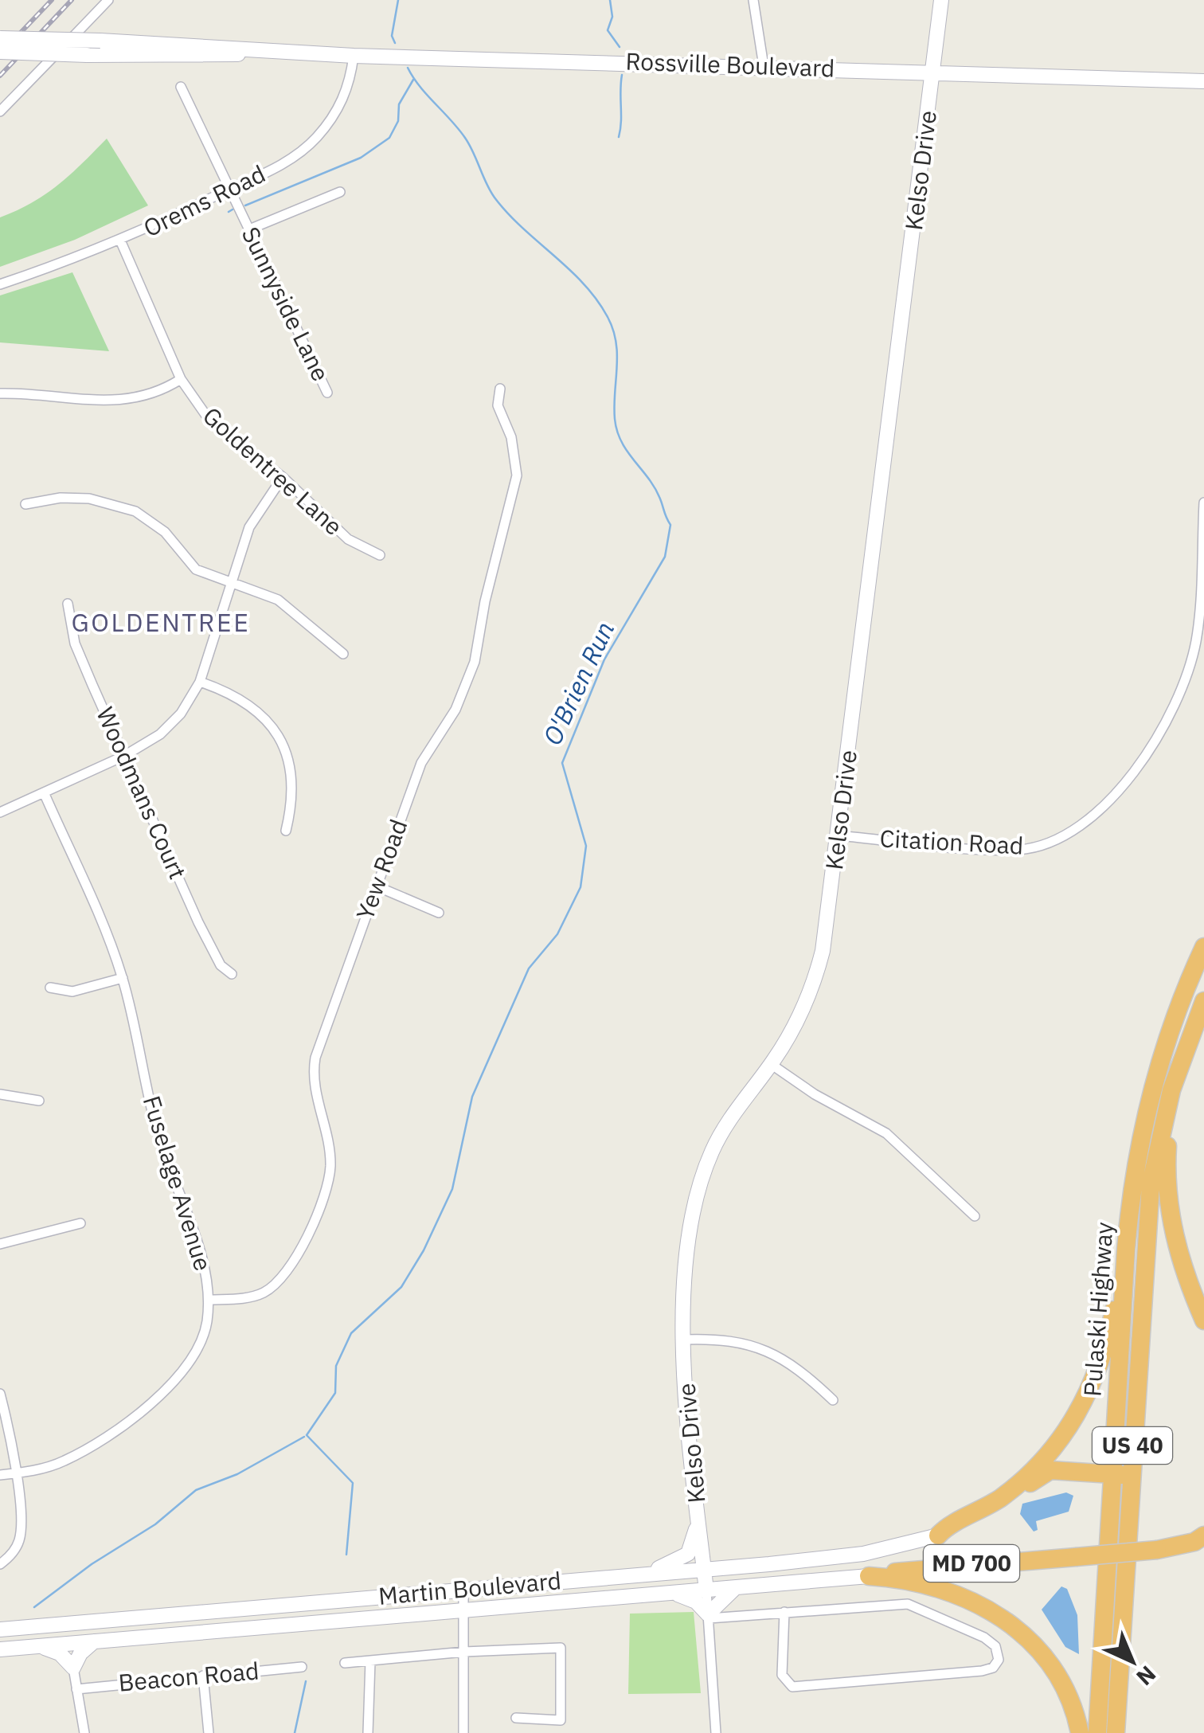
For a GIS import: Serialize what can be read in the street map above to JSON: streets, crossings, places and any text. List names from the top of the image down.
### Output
{
  "streets": {
    "highway": ["Pulaski Highway", "US 40", "MD 700"],
    "main road": ["Rossville Boulevard", "Kelso Drive", "Martin Boulevard"],
    "street": [
      "Orems Road",
      "Sunnyside Lane",
      "Goldentree Lane",
      "Woodmans Court",
      "Citation Road",
      "Yew Road",
      "Fuselage Avenue",
      "Beacon Road"
    ]
  },
  "crossings": [
    ["Rossville Boulevard", "Kelso Drive"],
    ["Rossville Boulevard", "Orems Road"],
    ["Kelso Drive", "Citation Road"],
    ["Kelso Drive", "Martin Boulevard"],
    ["Orems Road", "Sunnyside Lane"],
    ["Orems Road", "Goldentree Lane"],
    ["Yew Road", "Fuselage Avenue"],
    ["Pulaski Highway", "MD 700"],
    ["MD 700", "Martin Boulevard"]
  ],
  "districts": ["GOLDENTREE"],
  "water": ["O'Brien Run"],
  "north": "bottom right"
}
